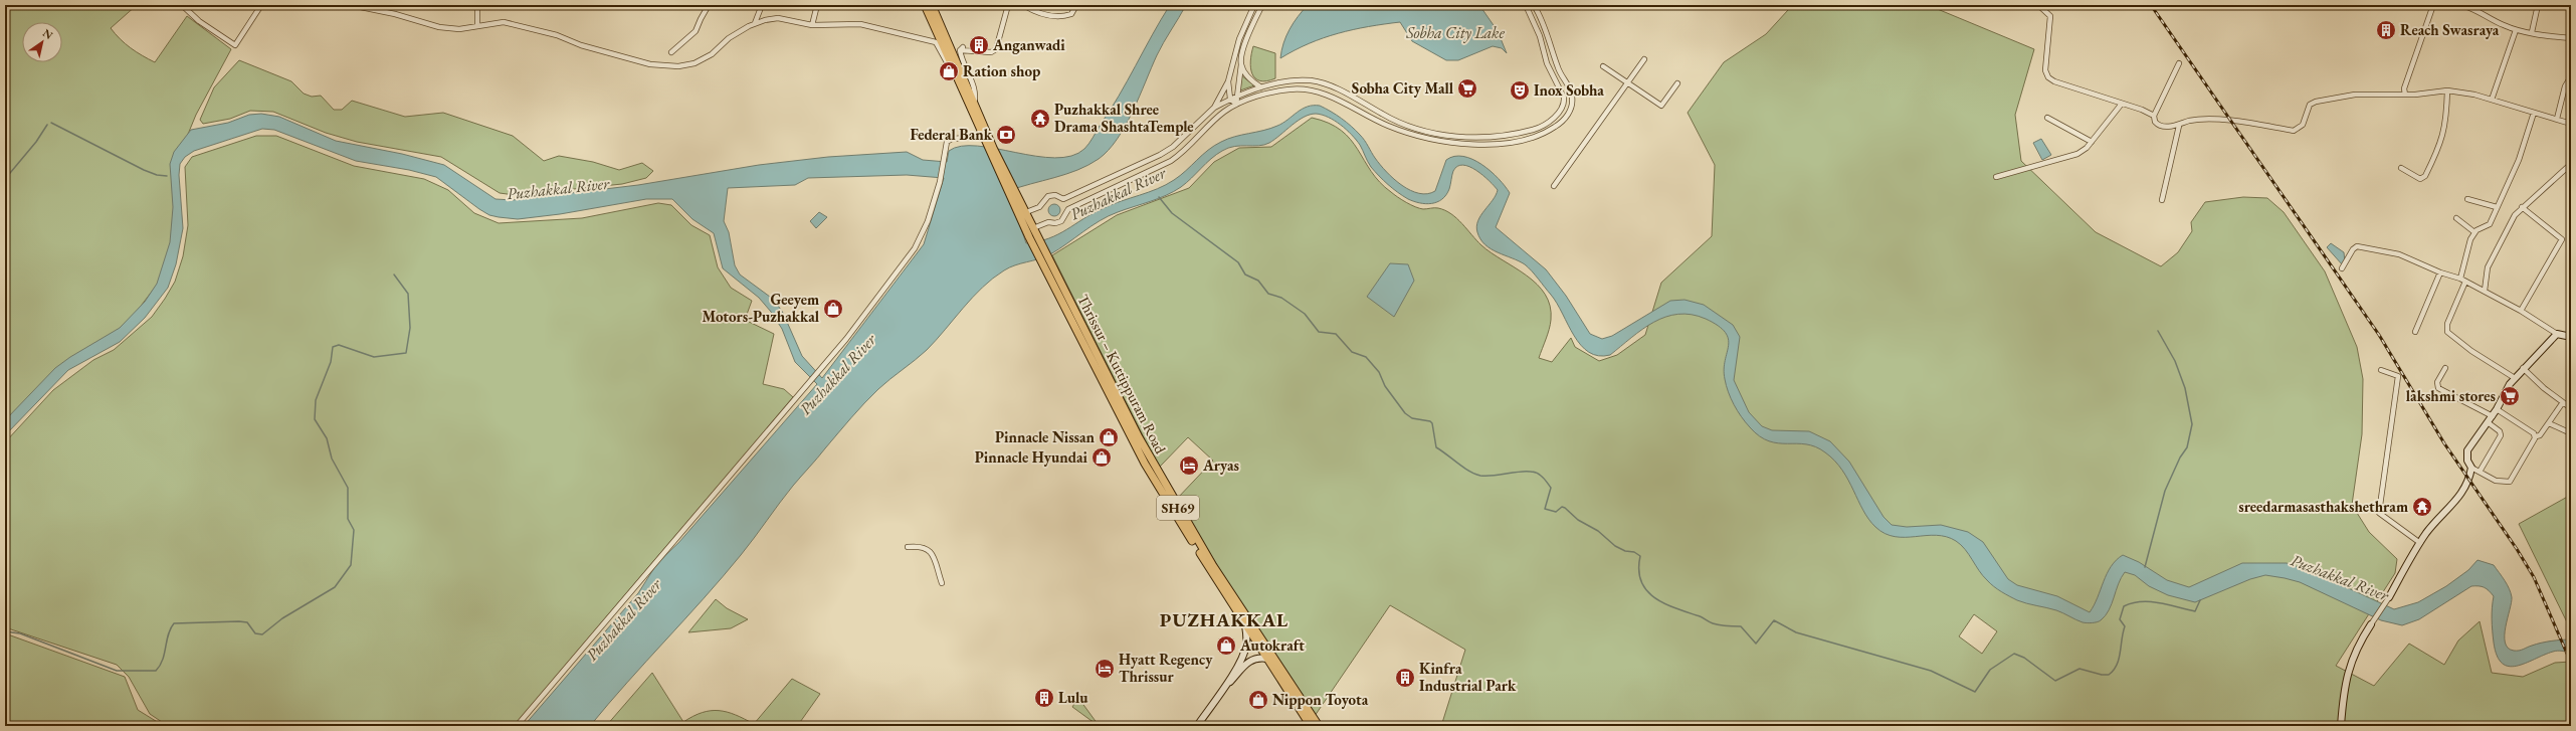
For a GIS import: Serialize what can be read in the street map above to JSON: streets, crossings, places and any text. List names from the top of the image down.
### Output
{
  "streets": {
    "main road": ["Thrissur – Kuttippuram Road", "SH69"]
  },
  "districts": ["PUZHAKKAL"],
  "water": ["Sobha City Lake", "Puzhakkal River"],
  "places": {
    "building": [
      "Reach Swasraya",
      "Anganwadi",
      "Kinfra Industrial Park",
      "Lulu"
    ],
    "shop": [
      "Ration shop",
      "Geeyem Motors-Puzhakkal",
      "Pinnacle Nissan",
      "Pinnacle Hyundai",
      "Autokraft",
      "Nippon Toyota"
    ],
    "supermarket": ["Sobha City Mall", "lakshmi stores"],
    "theatre": ["Inox Sobha"],
    "temple": ["Puzhakkal Shree Drama ShashtaTemple", "sreedarmasasthakshethram"],
    "bank": ["Federal Bank"],
    "hotel": ["Aryas", "Hyatt Regency Thrissur"]
  },
  "north": "top right"
}
